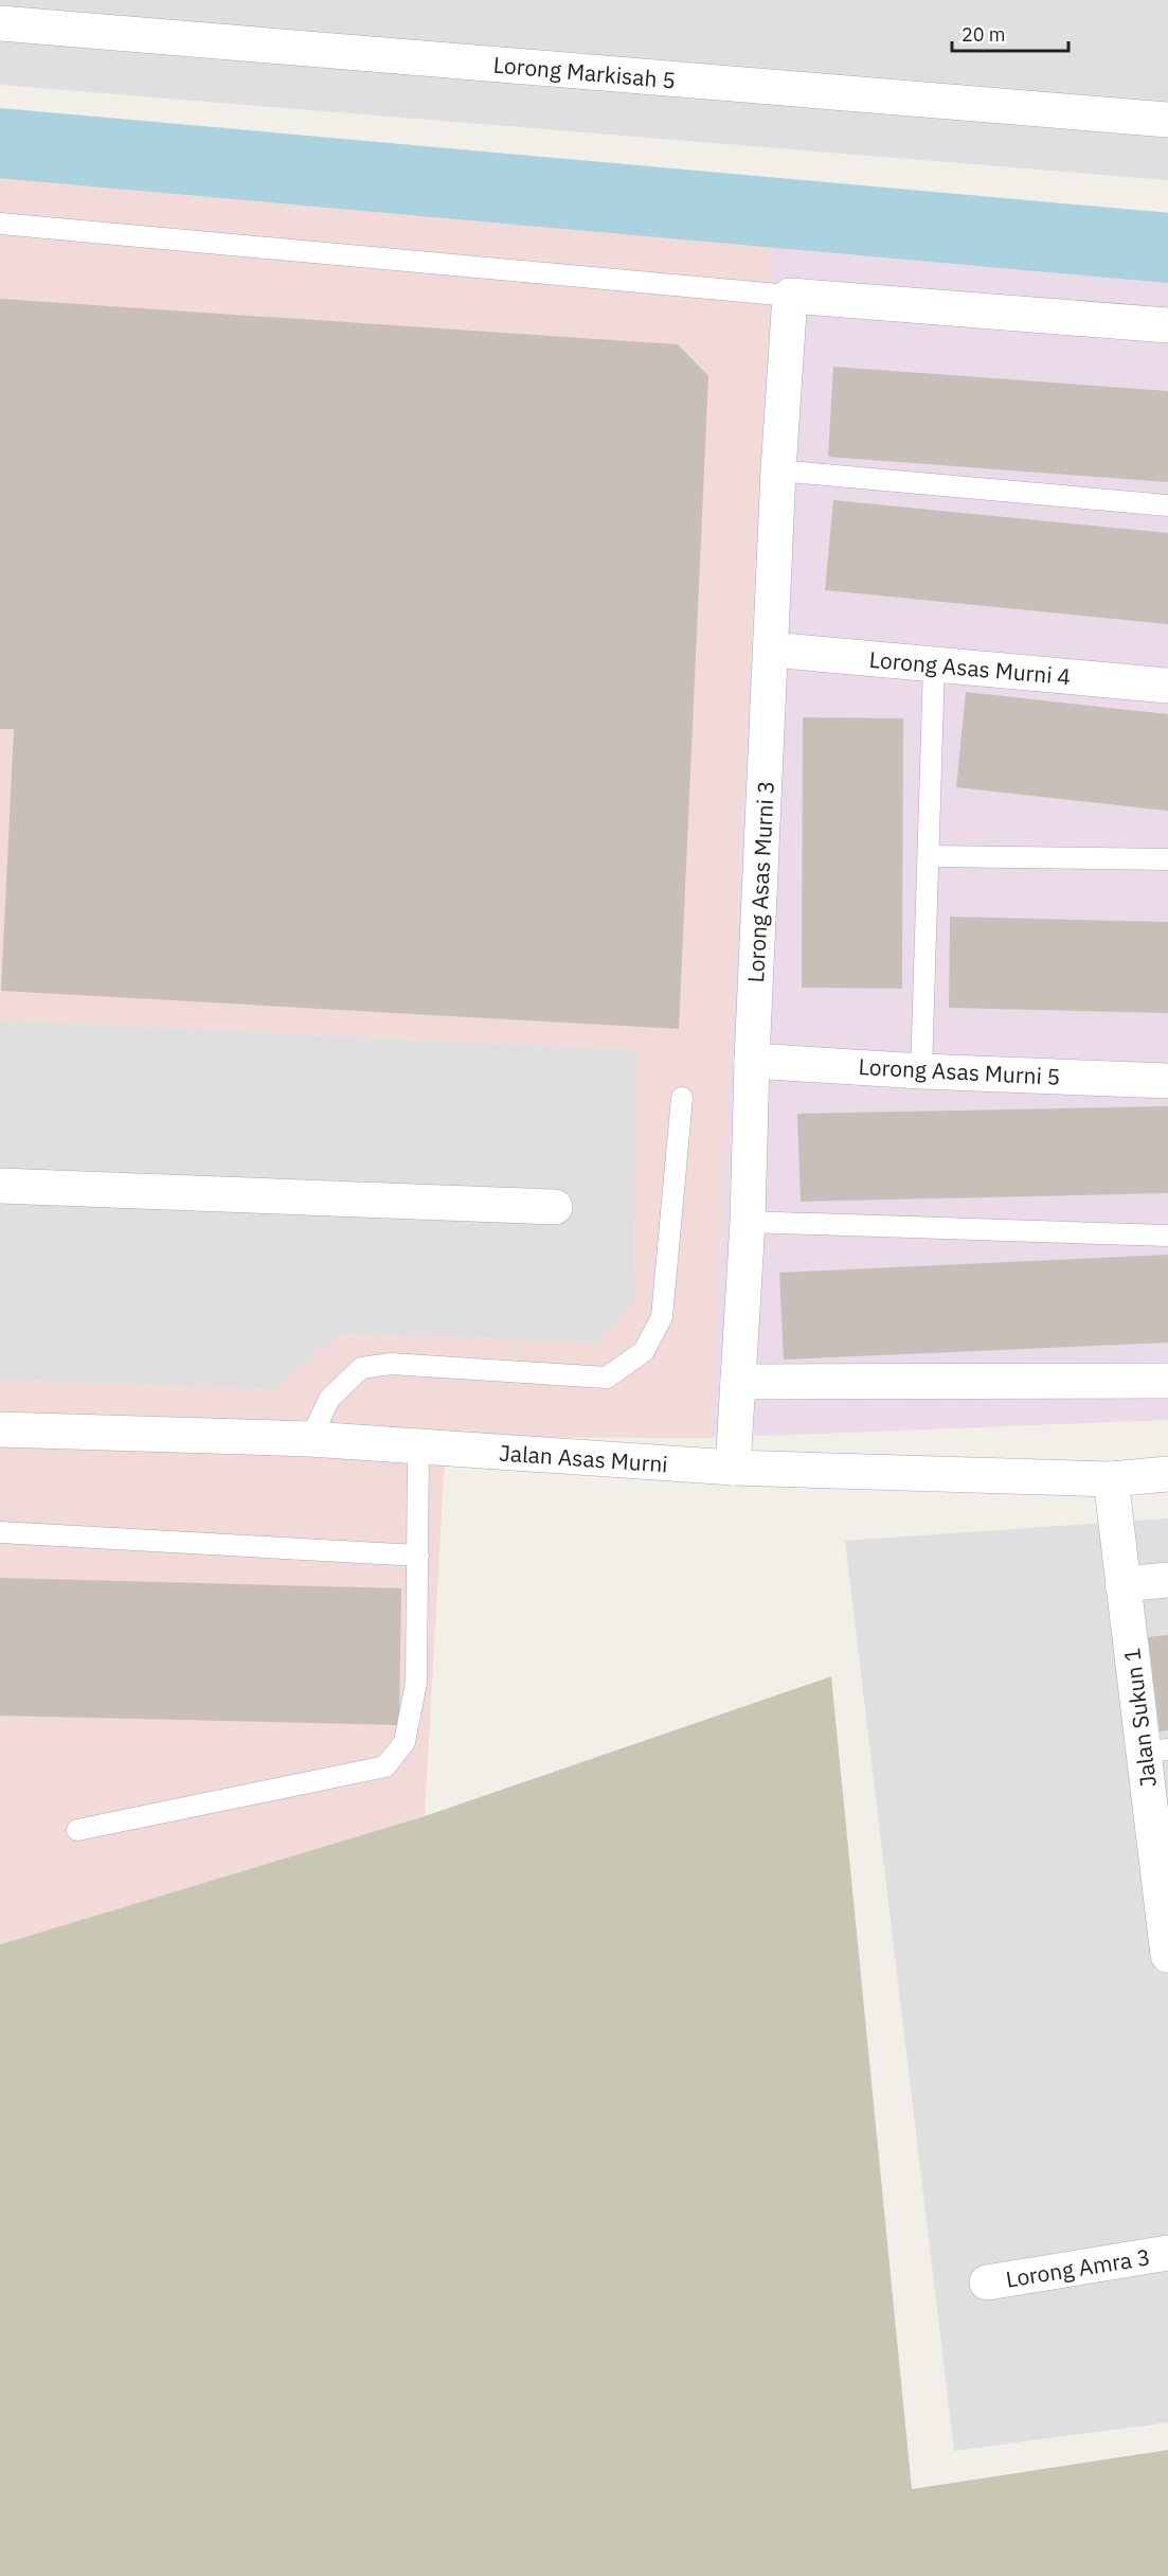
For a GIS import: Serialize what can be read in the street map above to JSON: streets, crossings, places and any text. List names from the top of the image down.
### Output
{
  "streets": {
    "street": [
      "Lorong Markisah 5",
      "Lorong Asas Murni 4",
      "Lorong Asas Murni 3",
      "Lorong Asas Murni 5",
      "Jalan Asas Murni",
      "Jalan Sukun 1",
      "Lorong Amra 3"
    ]
  },
  "crossings": [
    ["Lorong Asas Murni 4", "Lorong Asas Murni 3"],
    ["Lorong Asas Murni 3", "Lorong Asas Murni 5"],
    ["Lorong Asas Murni 3", "Jalan Asas Murni"],
    ["Jalan Asas Murni", "Jalan Sukun 1"]
  ],
  "scale_bar": "20 m"
}
